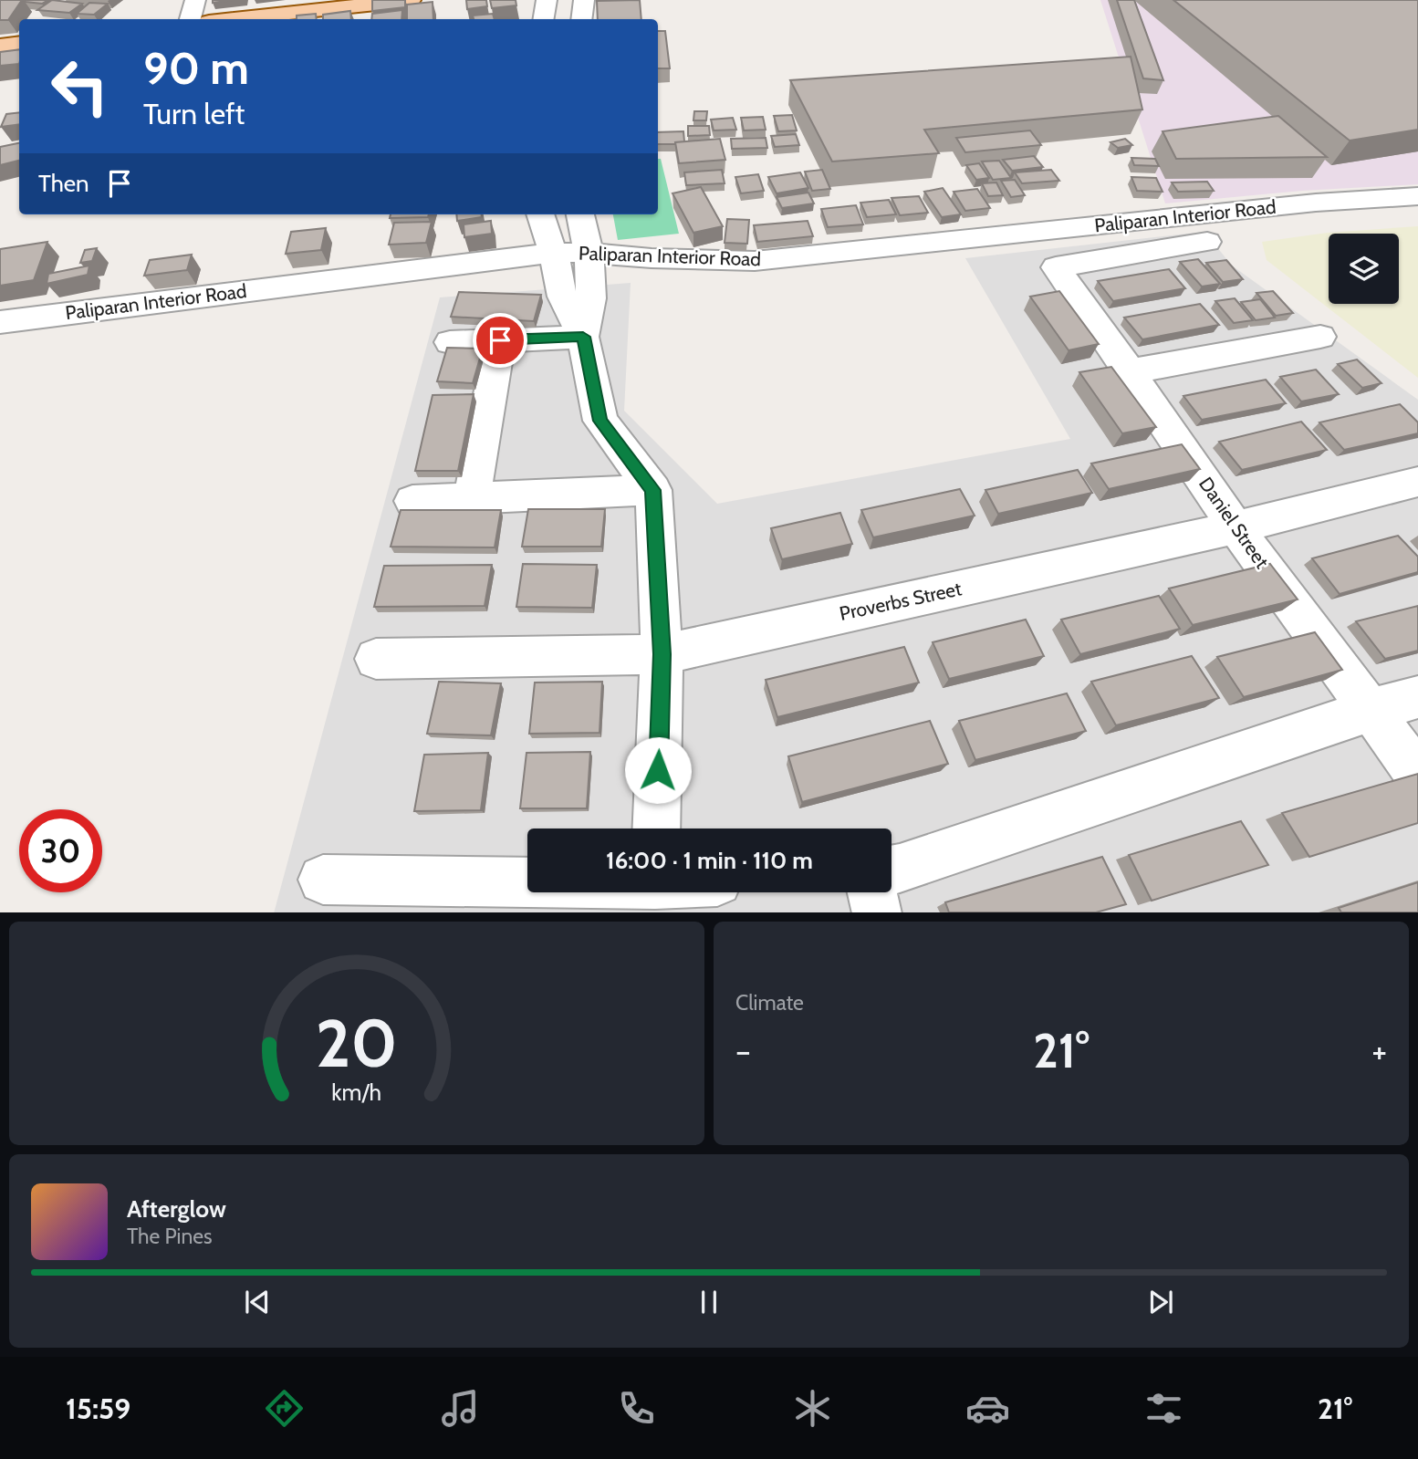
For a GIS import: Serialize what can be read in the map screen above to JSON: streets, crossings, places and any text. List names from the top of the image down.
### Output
{
  "streets": {
    "street": ["Paliparan Interior Road", "Daniel Street", "Proverbs Street"]
  },
  "crossings": [
    ["Daniel Street", "Proverbs Street"]
  ],
  "page": {
    "turn": ["90 m", "Turn left"],
    "then": "Then",
    "limit": "30",
    "trip": "16:00 · 1 min · 110 m",
    "tile": "Climate",
    "heat": ["−", "21°", "+"],
    "song": ["Afterglow", "The Pines"],
    "tabs": ["15:59", "21°"],
    "gauge": ["20", "km/h"]
  }
}
